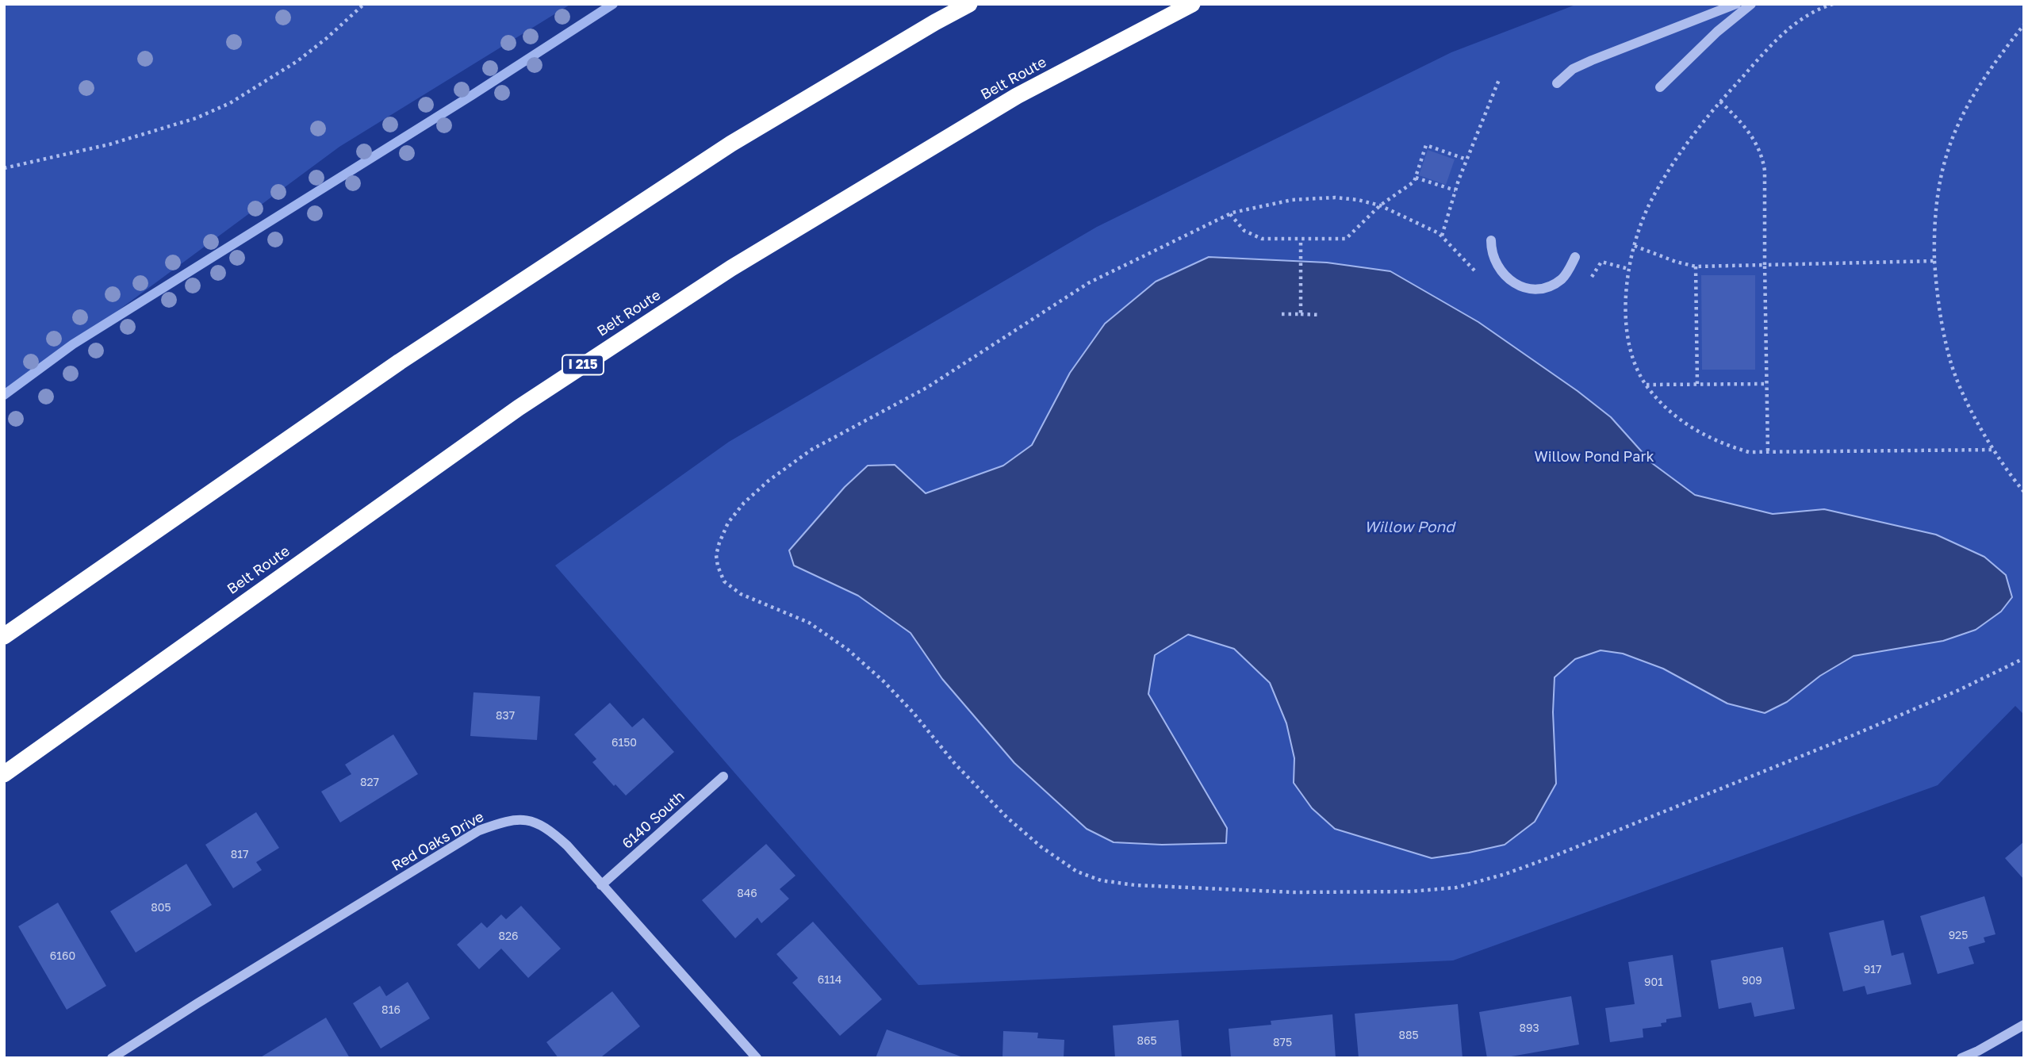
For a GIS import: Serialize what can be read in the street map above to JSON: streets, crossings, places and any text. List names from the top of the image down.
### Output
{
  "streets": {
    "highway": ["Belt Route", "I 215"],
    "street": ["6140 South", "Red Oaks Drive"]
  },
  "crossings": [
    ["6140 South", "Red Oaks Drive"]
  ],
  "water": ["Willow Pond"],
  "parks": ["Willow Pond Park"],
  "house_numbers": [
    "837",
    "6150",
    "827",
    "817",
    "846",
    "805",
    "925",
    "826",
    "6160",
    "917",
    "6114",
    "909",
    "901",
    "816",
    "893",
    "885",
    "865",
    "875"
  ]
}
